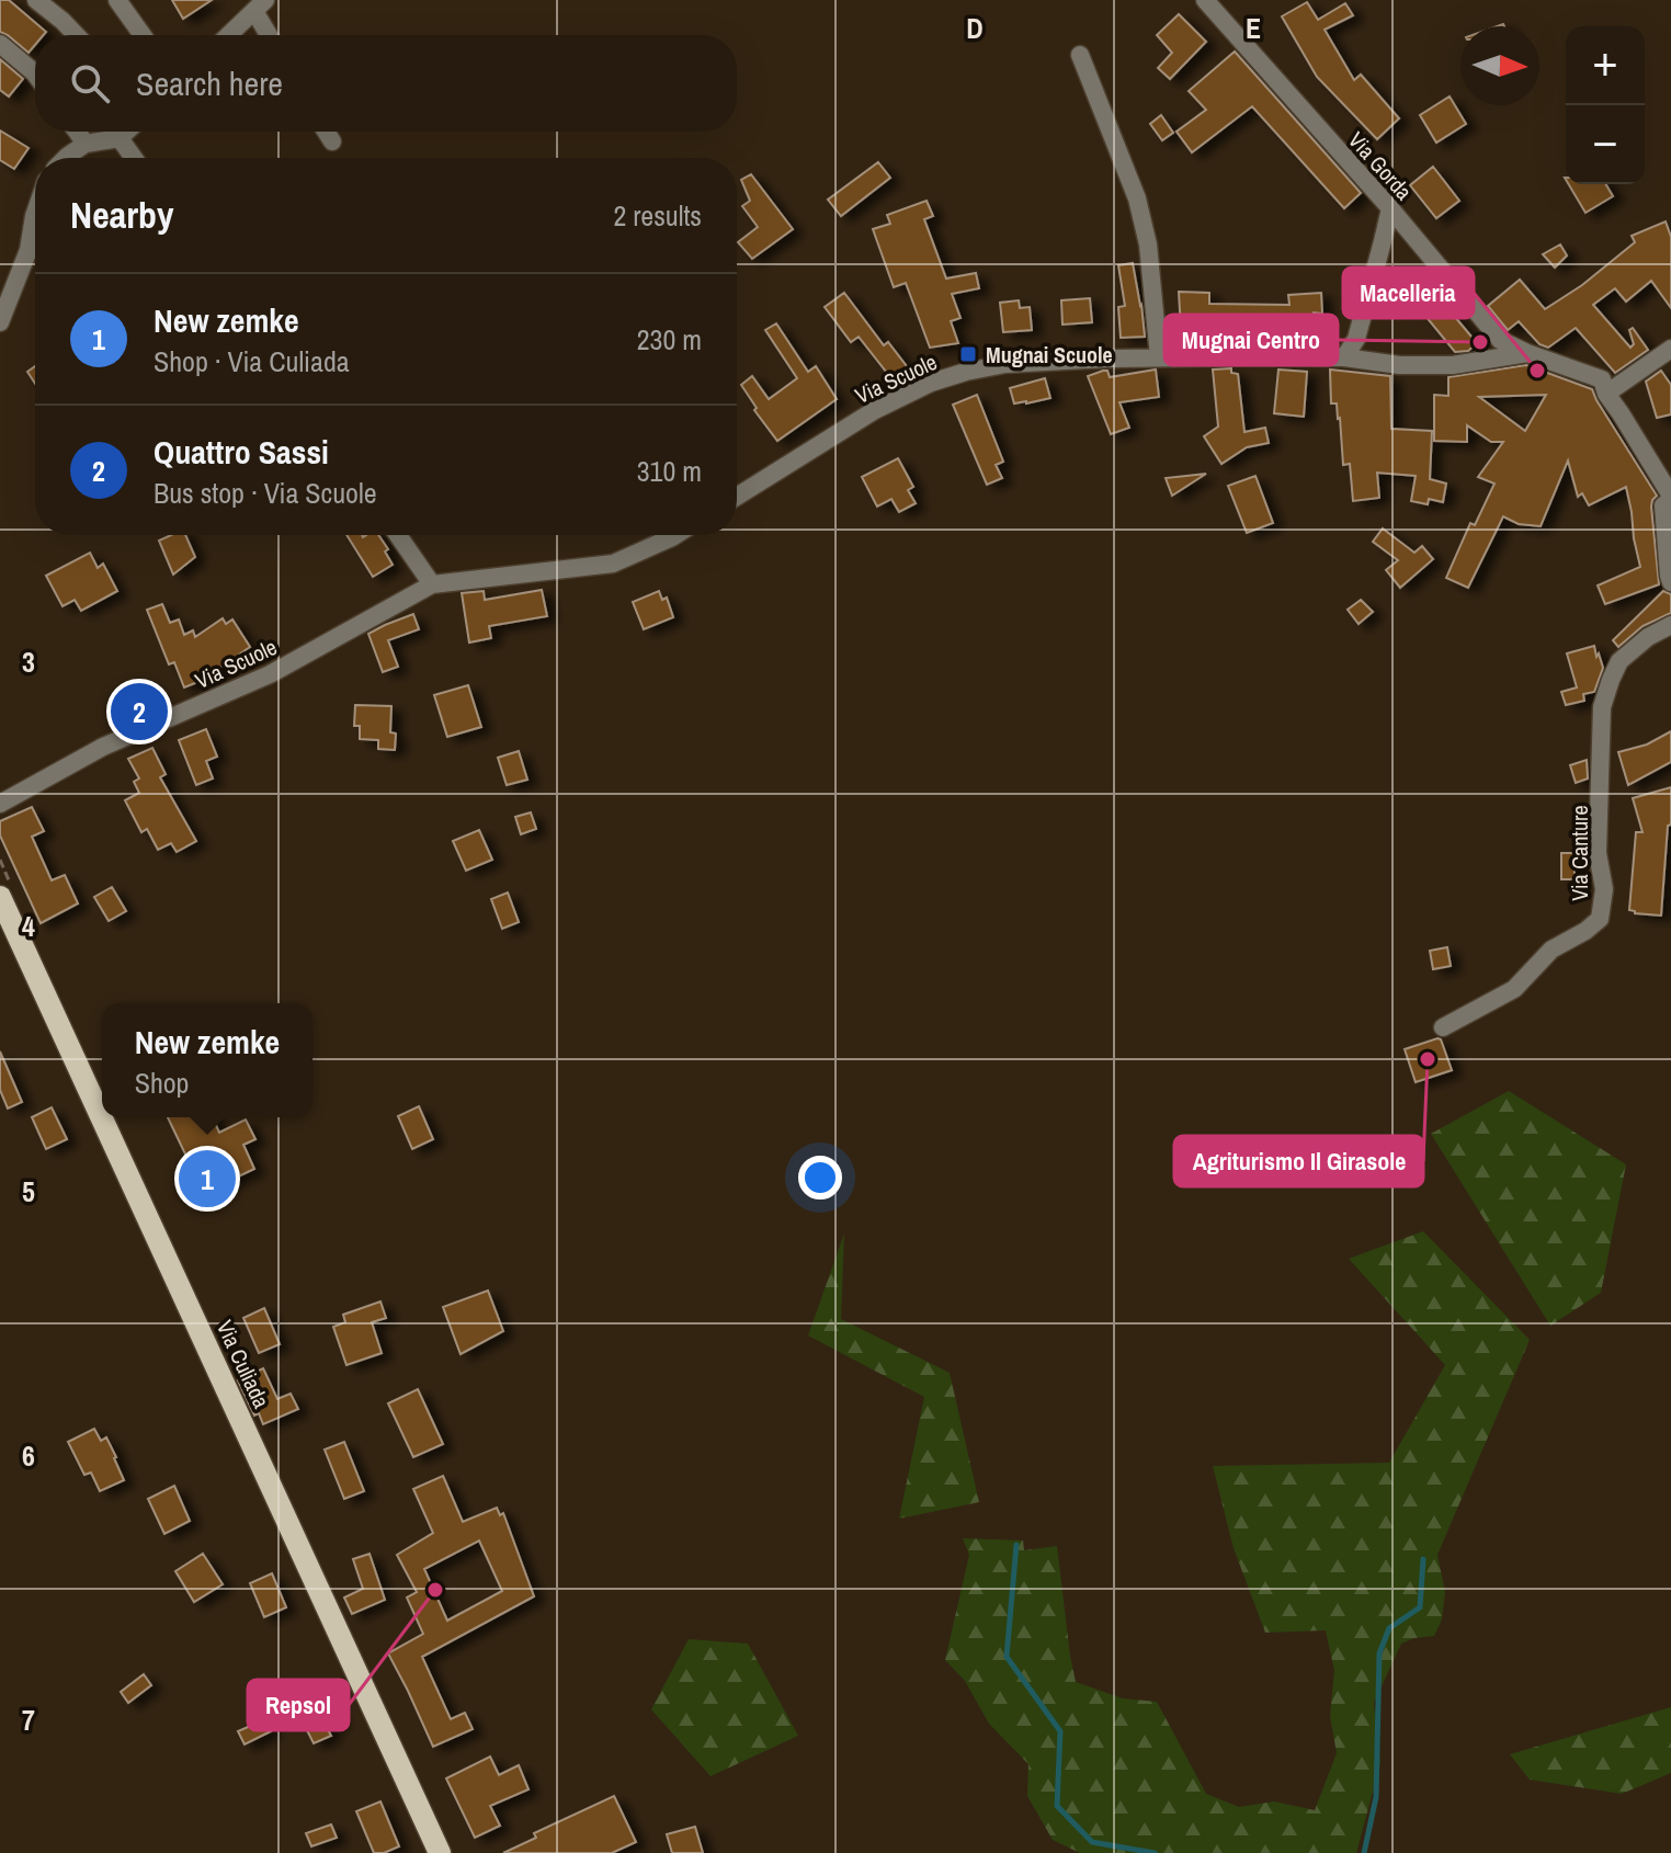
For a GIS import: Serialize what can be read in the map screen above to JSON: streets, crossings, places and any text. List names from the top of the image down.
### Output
{
  "streets": {
    "main road": ["Via Culiada"],
    "street": ["Via Gorda", "Via Scuole", "Via Canture"]
  },
  "crossings": [
    ["Via Gorda", "Via Scuole"]
  ],
  "places": {
    "other": [
      "Mugnai Centro",
      "Macelleria",
      "Agriturismo Il Girasole",
      "Repsol"
    ],
    "transit": ["Mugnai Scuole"]
  },
  "north": "right",
  "page": {
    "map_buttons": ["+", "−"],
    "search": "Search here",
    "heading": ["Nearby", "2 results"],
    "list": [
      {
        "mark": "1",
        "name": "New zemke",
        "note": "Shop · Via Culiada",
        "value": "230 m"
      },
      {
        "mark": "2",
        "name": "Quattro Sassi",
        "note": "Bus stop · Via Scuole",
        "value": "310 m"
      }
    ],
    "pins": ["2", "1"],
    "popup": ["New zemke", "Shop"]
  },
  "grid": {
    "columns": ["D", "E"],
    "rows": [
      "3",
      "4",
      "5",
      "6",
      "7"
    ]
  }
}
